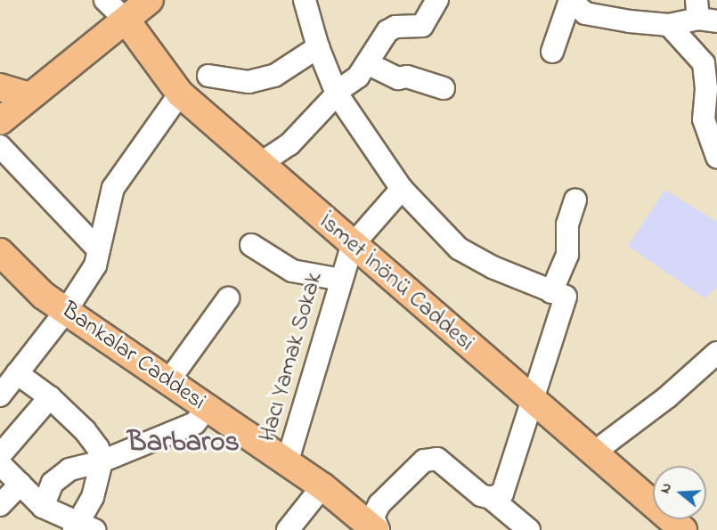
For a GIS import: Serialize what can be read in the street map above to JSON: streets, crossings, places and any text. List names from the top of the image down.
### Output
{
  "streets": {
    "main road": ["İsmet İnönü Caddesi", "Bankalar Caddesi"],
    "street": ["Hacı Yamak Sokak"]
  },
  "crossings": [
    ["İsmet İnönü Caddesi", "Hacı Yamak Sokak"],
    ["Bankalar Caddesi", "Hacı Yamak Sokak"]
  ],
  "districts": ["Barbaros"],
  "north": "left"
}
